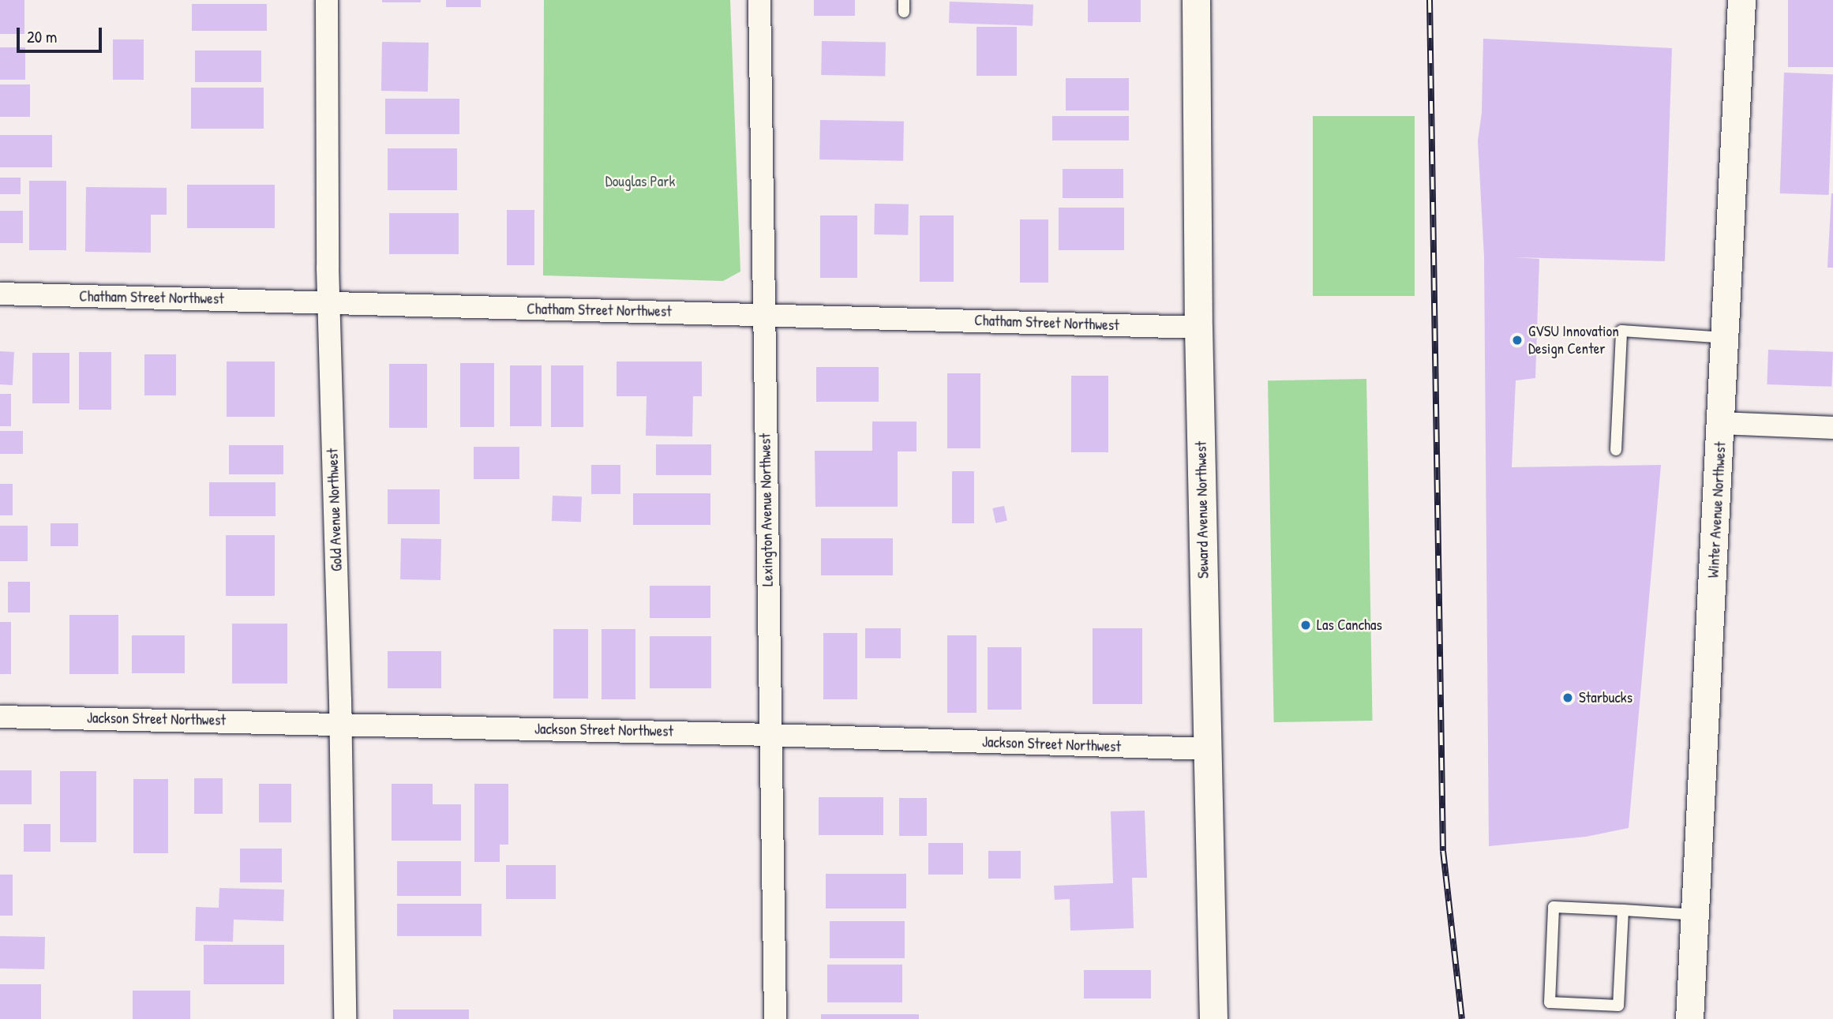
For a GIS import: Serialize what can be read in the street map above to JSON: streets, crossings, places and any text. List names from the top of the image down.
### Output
{
  "streets": {
    "street": [
      "Chatham Street Northwest",
      "Gold Avenue Northwest",
      "Lexington Avenue Northwest",
      "Seward Avenue Northwest",
      "Winter Avenue Northwest",
      "Jackson Street Northwest"
    ]
  },
  "crossings": [
    ["Chatham Street Northwest", "Gold Avenue Northwest"],
    ["Chatham Street Northwest", "Lexington Avenue Northwest"],
    ["Chatham Street Northwest", "Seward Avenue Northwest"],
    ["Gold Avenue Northwest", "Jackson Street Northwest"],
    ["Lexington Avenue Northwest", "Jackson Street Northwest"],
    ["Seward Avenue Northwest", "Jackson Street Northwest"]
  ],
  "parks": ["Douglas Park"],
  "places": ["GVSU Innovation Design Center", "Las Canchas", "Starbucks"],
  "scale_bar": "20 m"
}
